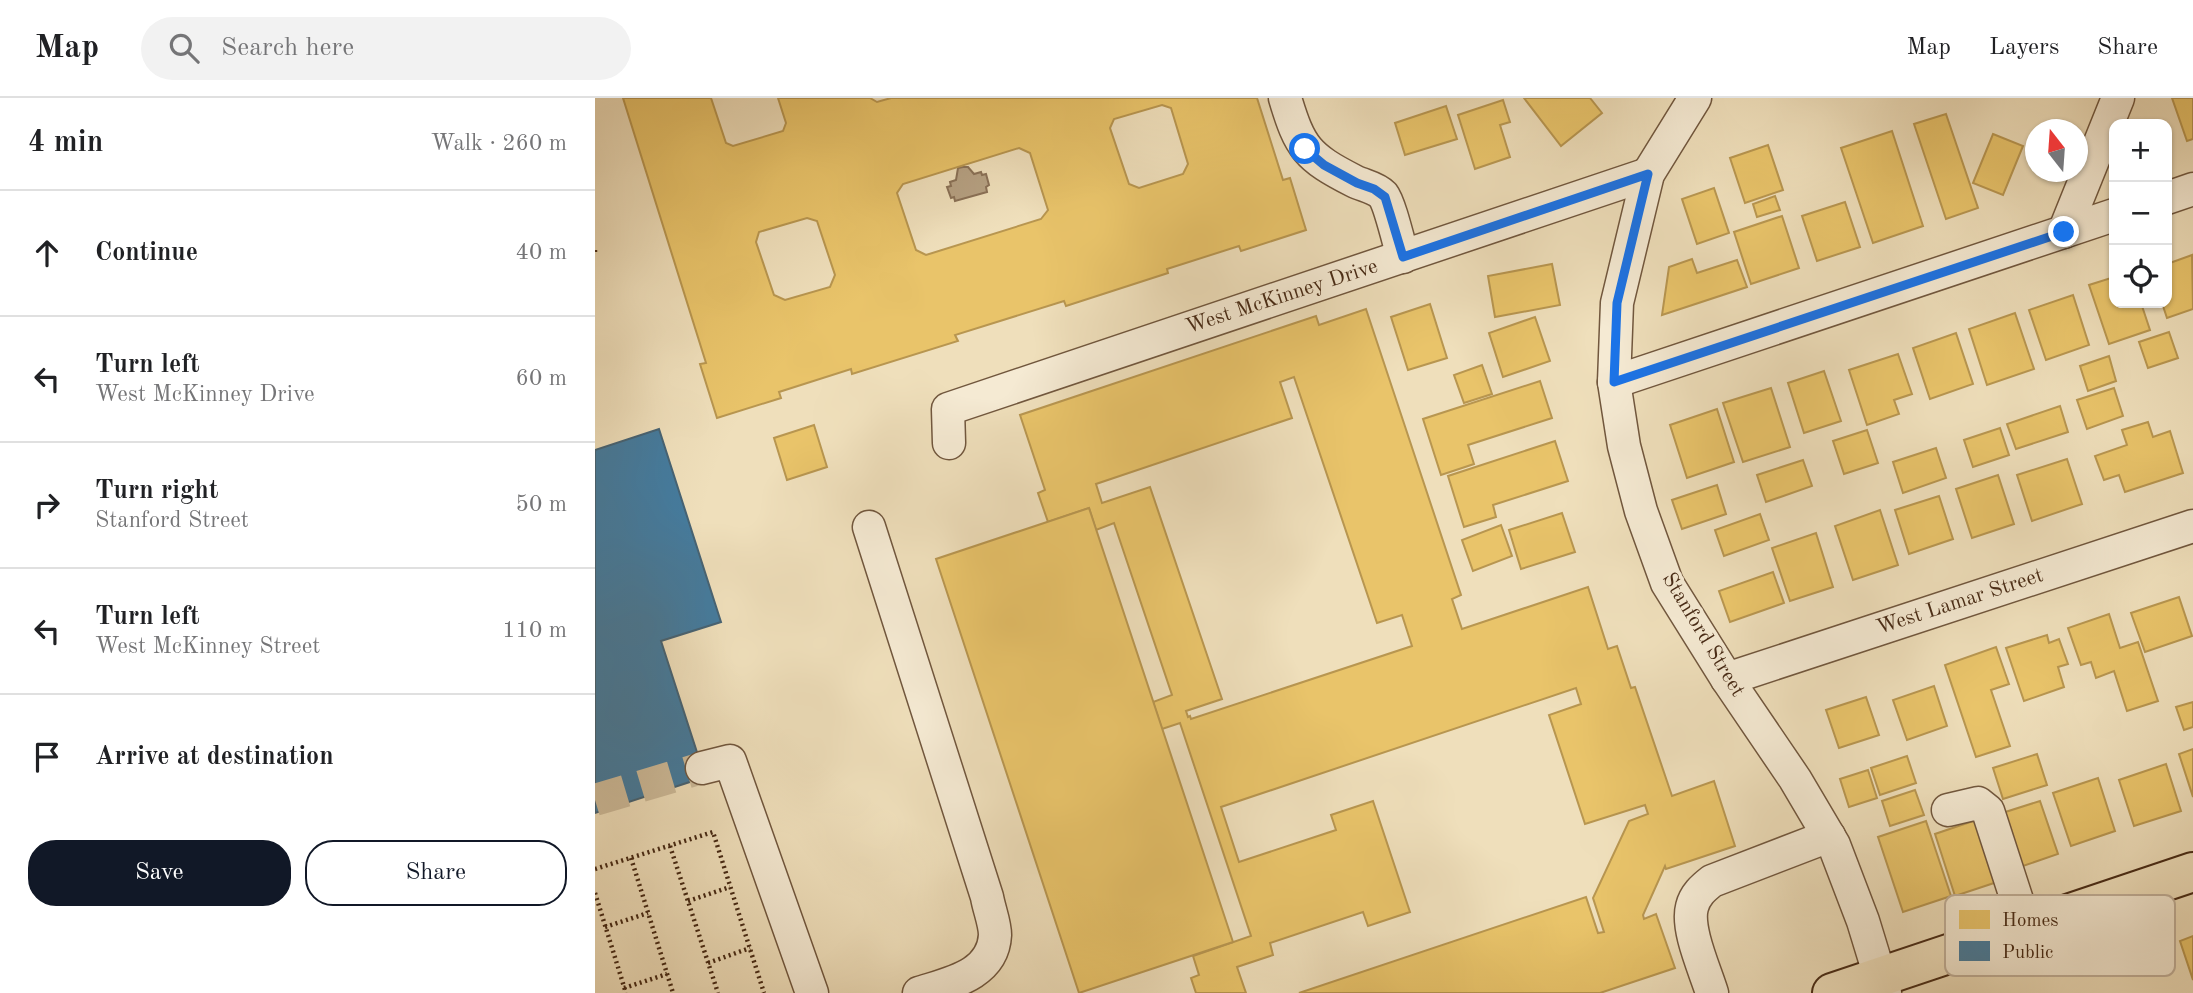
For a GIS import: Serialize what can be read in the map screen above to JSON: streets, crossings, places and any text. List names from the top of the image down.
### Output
{
  "streets": {
    "street": ["West McKinney Drive", "West Lamar Street", "Stanford Street"]
  },
  "crossings": [
    ["West McKinney Drive", "Stanford Street"],
    ["West Lamar Street", "Stanford Street"]
  ],
  "legend": ["Homes", "Public"],
  "north": "top",
  "page": {
    "header": "Map",
    "search": "Search here",
    "nav": ["Map", "Layers", "Share"],
    "heading": ["4 min", "Walk · 260 m"],
    "map_buttons": ["+", "−"],
    "list": [
      ["Continue", "40 m"],
      ["Turn left", "West McKinney Drive", "60 m"],
      ["Turn right", "Stanford Street", "50 m"],
      ["Turn left", "West McKinney Street", "110 m"],
      "Arrive at destination"
    ],
    "buttons": ["Save", "Share"]
  }
}
